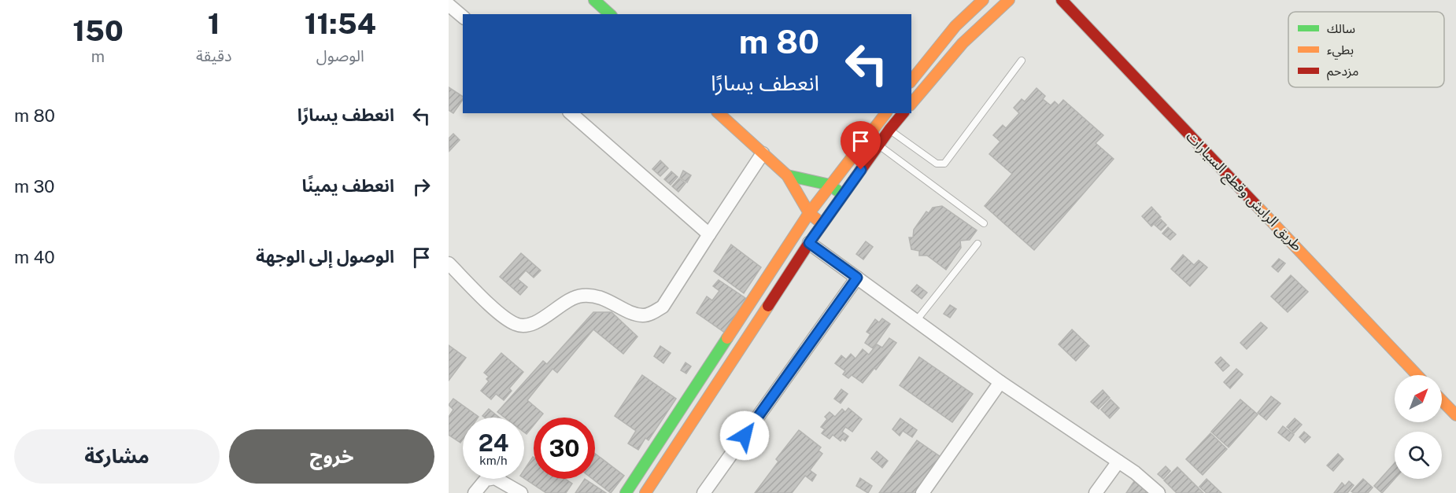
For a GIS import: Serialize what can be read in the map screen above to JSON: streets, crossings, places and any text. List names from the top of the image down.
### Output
{
  "streets": {
    "main road": ["طريق الرابش وقطع السيارات"]
  },
  "legend": ["سالك", "بطيء", "مزدحم"],
  "north": "top right",
  "page": {
    "eta": [
      "11:54",
      "الوصول",
      "1",
      "دقيقة",
      "150",
      "m"
    ],
    "turn": ["80 m", "انعطف يسارًا"],
    "list": [
      {
        "name": "انعطف يسارًا",
        "value": "80 m"
      },
      {
        "name": "انعطف يمينًا",
        "value": "30 m"
      },
      {
        "name": "الوصول إلى الوجهة",
        "value": "40 m"
      }
    ],
    "speed": "24 km/h",
    "limit": "30",
    "buttons": ["خروج", "مشاركة"]
  }
}
